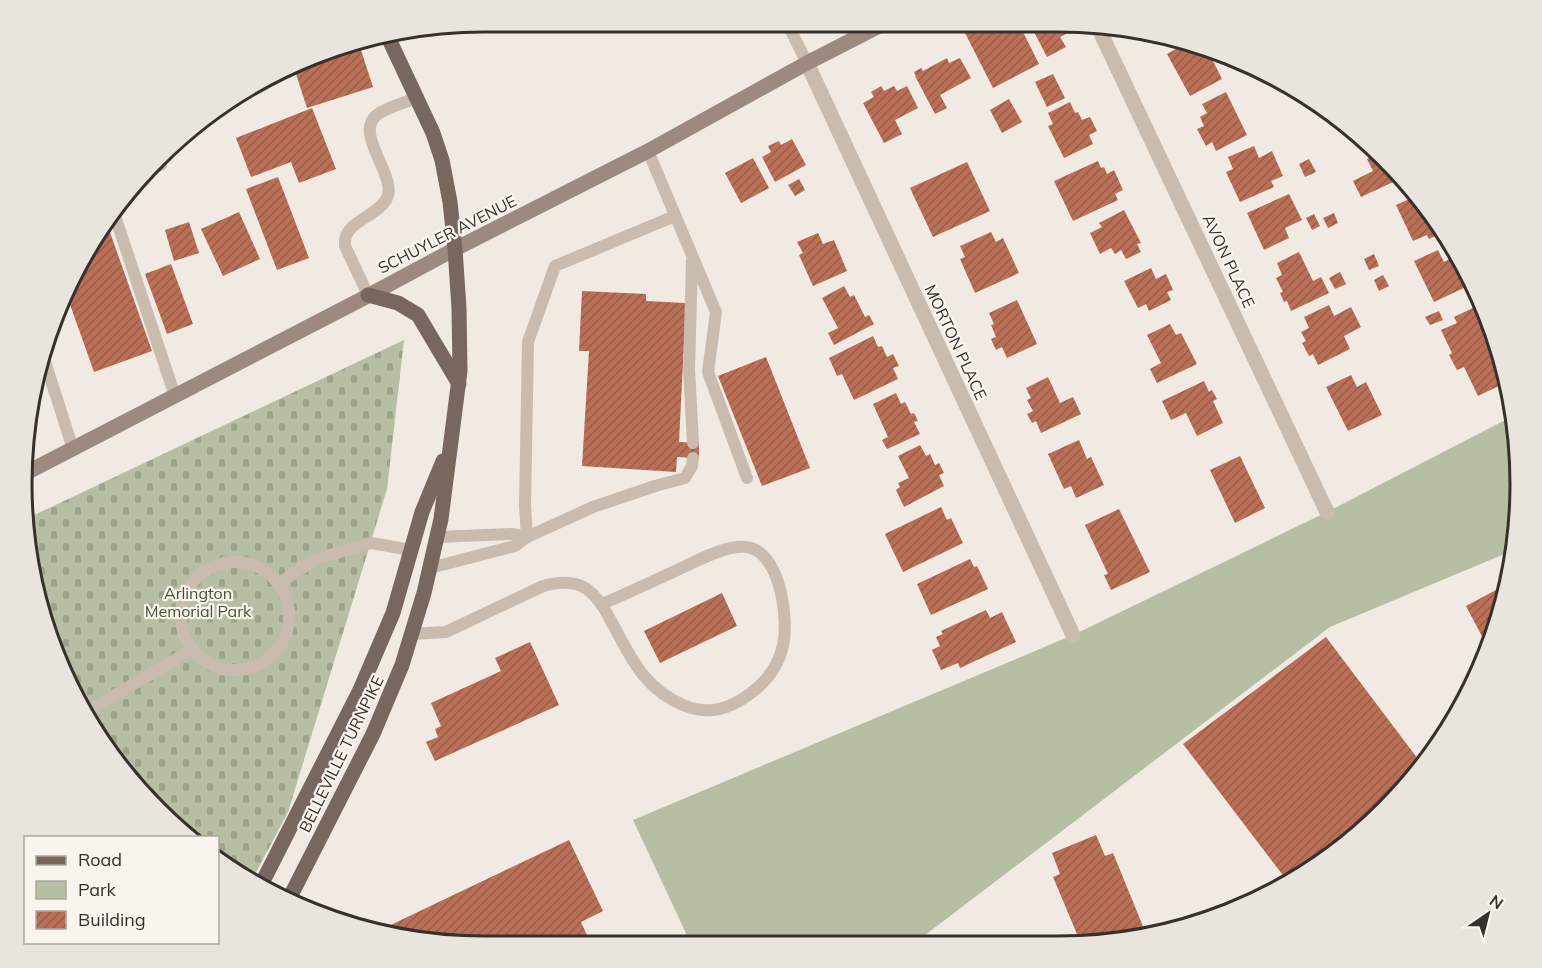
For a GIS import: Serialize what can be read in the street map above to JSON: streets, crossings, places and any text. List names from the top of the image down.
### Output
{
  "streets": {
    "main road": ["SCHUYLER AVENUE", "BELLEVILLE TURNPIKE"],
    "street": ["AVON PLACE", "MORTON PLACE"]
  },
  "crossings": [
    ["SCHUYLER AVENUE", "MORTON PLACE"],
    ["SCHUYLER AVENUE", "BELLEVILLE TURNPIKE"]
  ],
  "parks": ["Arlington Memorial Park"],
  "legend": ["Road", "Park", "Building"],
  "north": "top right"
}
